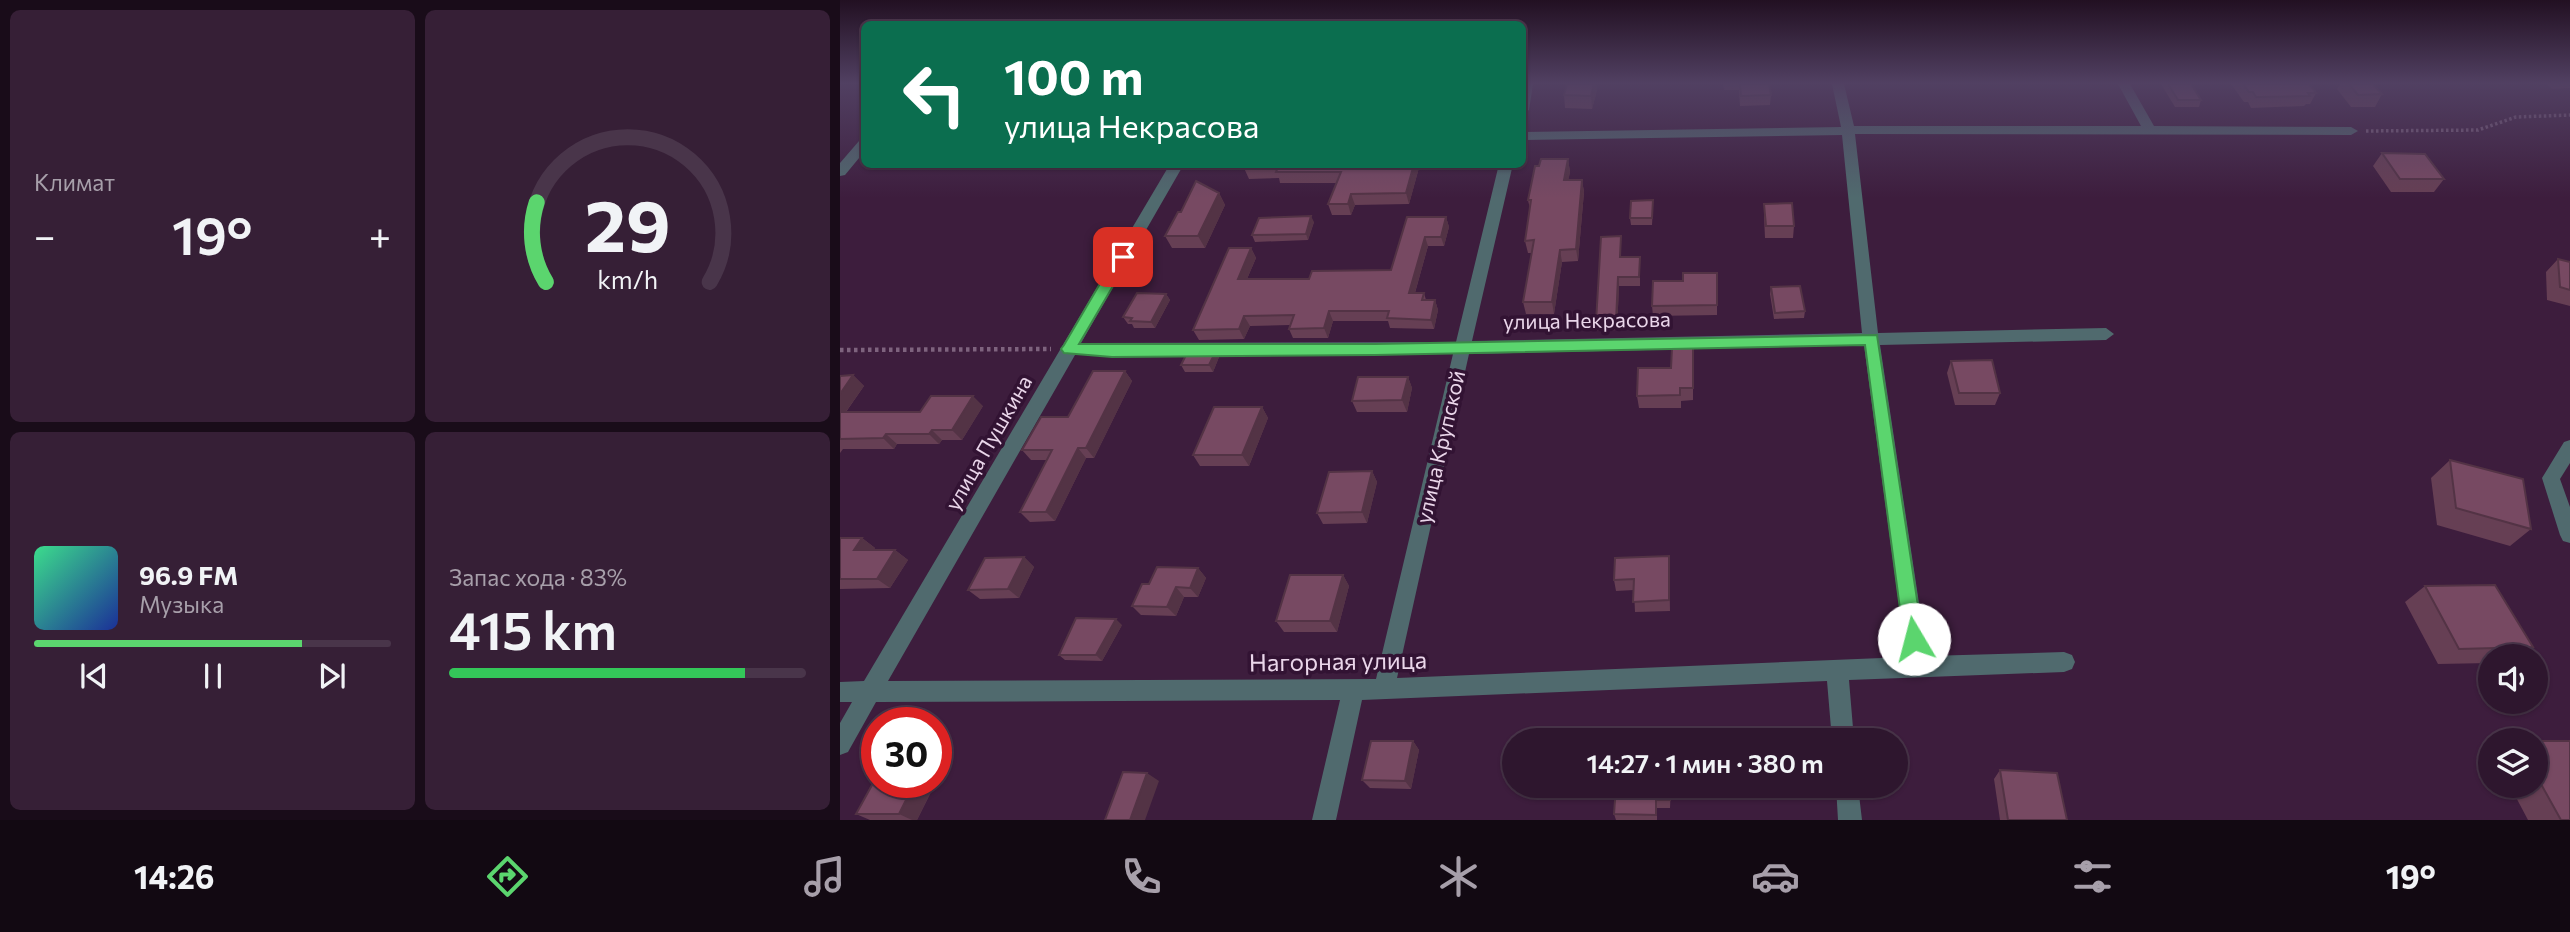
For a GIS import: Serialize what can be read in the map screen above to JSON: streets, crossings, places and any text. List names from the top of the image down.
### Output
{
  "streets": {
    "street": [
      "улица Некрасова",
      "улица Пушкина",
      "улица Крупской",
      "Нагорная улица"
    ]
  },
  "crossings": [
    ["улица Некрасова", "улица Пушкина"],
    ["улица Некрасова", "улица Крупской"],
    ["улица Пушкина", "Нагорная улица"],
    ["улица Крупской", "Нагорная улица"]
  ],
  "page": {
    "tile": [
      "Климат",
      ["Запас хода · 83%", "415 km"]
    ],
    "turn": ["100 m", "улица Некрасова"],
    "heat": ["−", "19°", "+"],
    "song": ["96.9 FM", "Музыка"],
    "limit": "30",
    "trip": "14:27 · 1 мин · 380 m",
    "tabs": ["14:26", "19°"],
    "gauge": ["29", "km/h"]
  }
}
